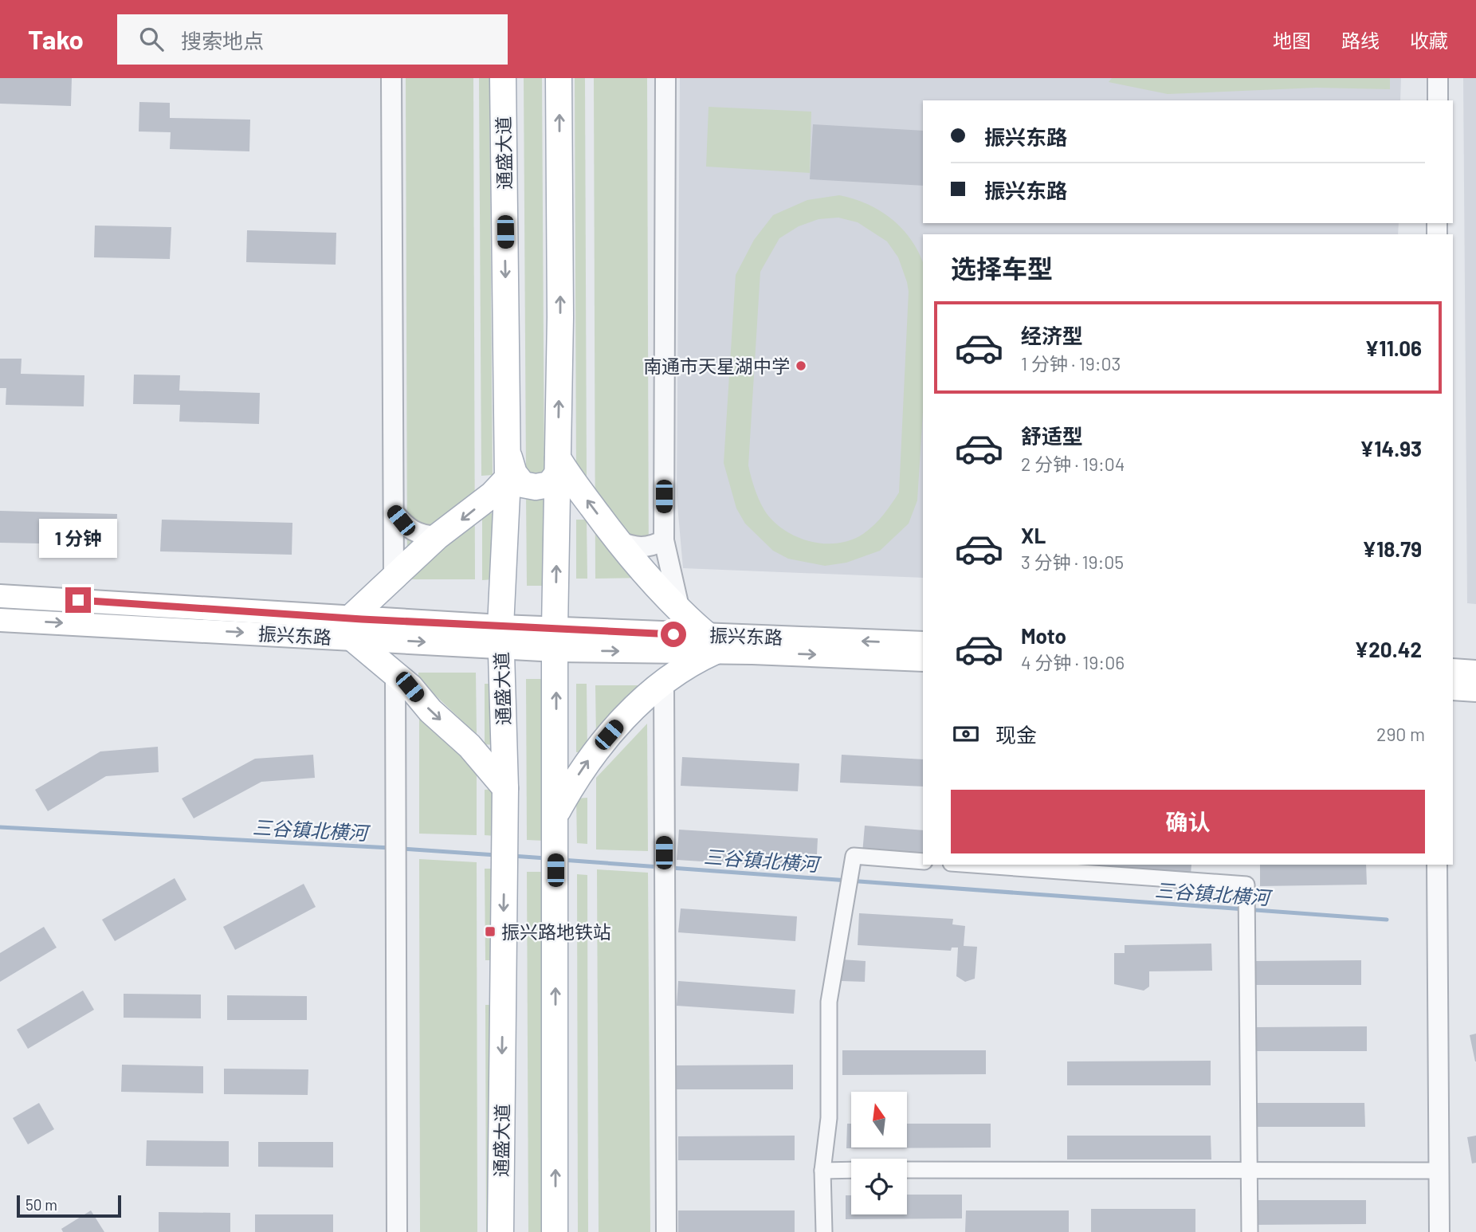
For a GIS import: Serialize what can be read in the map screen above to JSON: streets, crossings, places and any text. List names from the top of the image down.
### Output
{
  "streets": {
    "main road": ["通盛大道", "振兴东路"]
  },
  "crossings": [
    ["通盛大道", "振兴东路"]
  ],
  "water": ["三谷镇北横河"],
  "places": {
    "other": ["南通市天星湖中学"],
    "transit": ["振兴路地铁站"]
  },
  "scale_bar": "50 m",
  "north": "top",
  "page": {
    "header": "Tako",
    "search": "搜索地点",
    "nav": ["地图", "路线", "收藏"],
    "banner": ["振兴东路", "振兴东路"],
    "heading": "选择车型",
    "list": [
      {
        "name": "经济型",
        "note": "1 分钟 · 19:03",
        "value": "¥11.06"
      },
      {
        "name": "舒适型",
        "note": "2 分钟 · 19:04",
        "value": "¥14.93"
      },
      {
        "name": "XL",
        "note": "3 分钟 · 19:05",
        "value": "¥18.79"
      },
      {
        "name": "Moto",
        "note": "4 分钟 · 19:06",
        "value": "¥20.42"
      }
    ],
    "bubble": "1 分钟",
    "pay": ["现金", "290 m"],
    "buttons": "确认",
    "scale": "50 m"
  }
}
